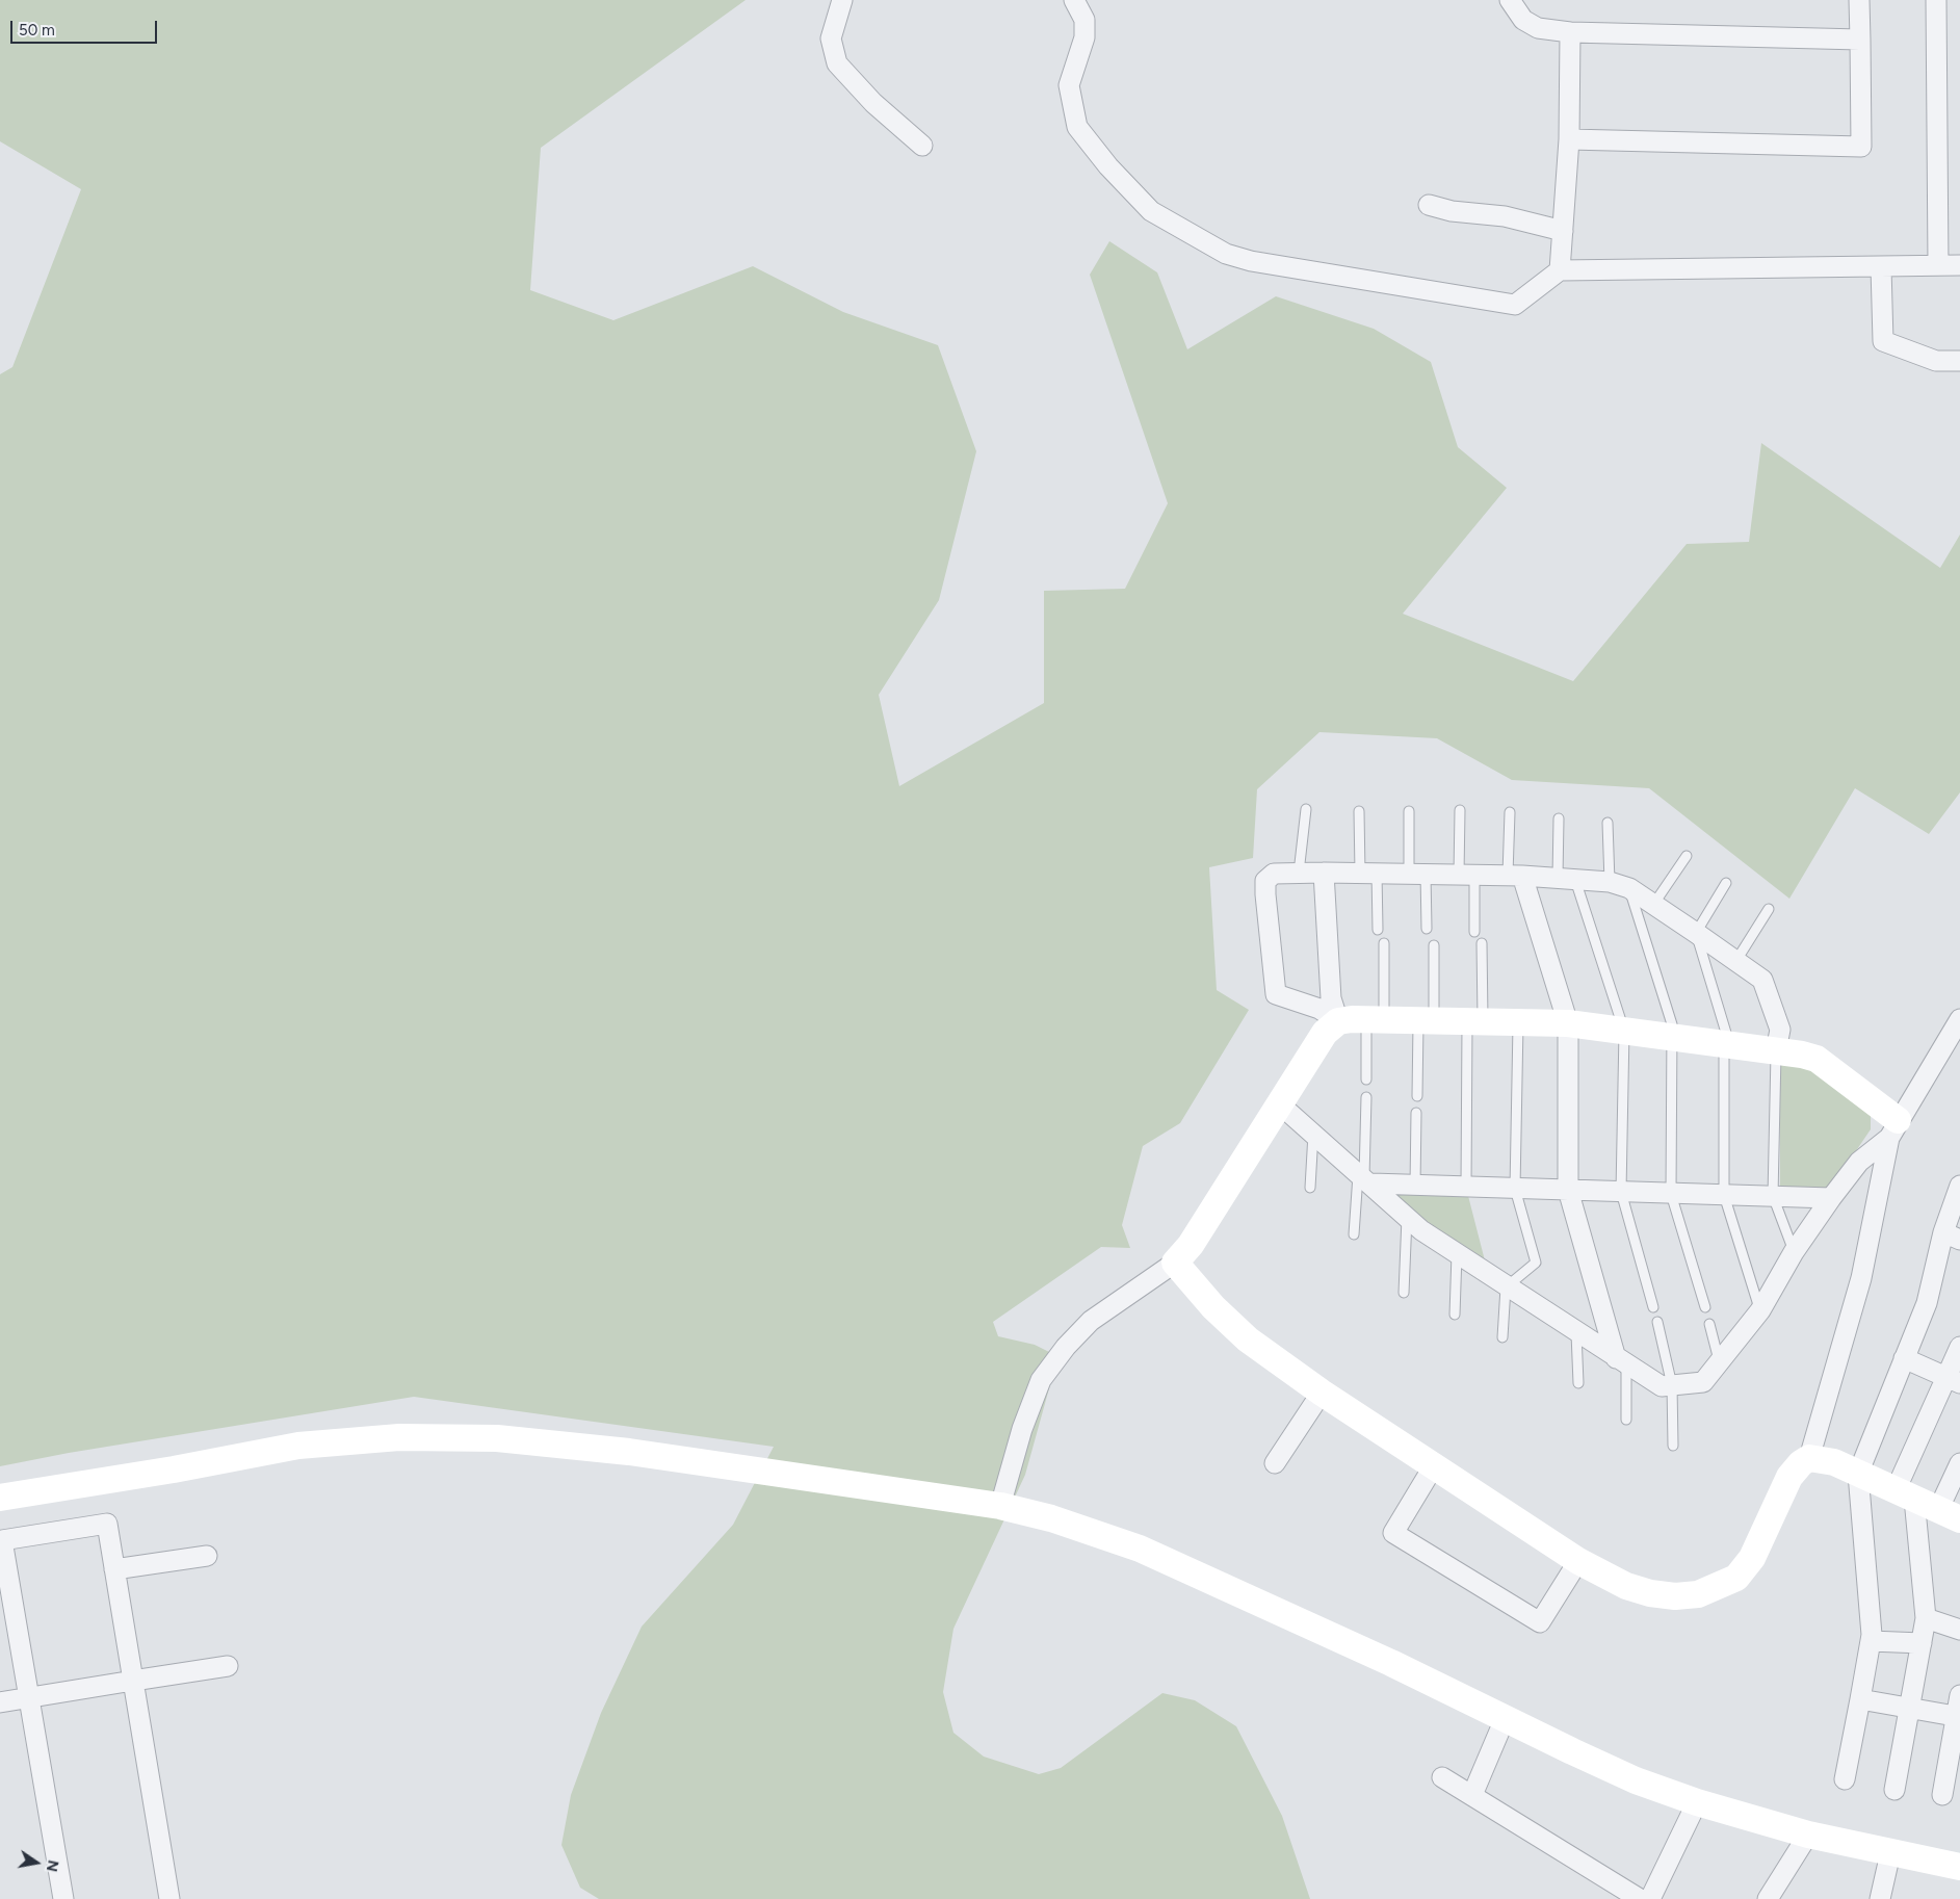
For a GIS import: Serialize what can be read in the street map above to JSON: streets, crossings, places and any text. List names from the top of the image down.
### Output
{
  "scale_bar": "50 m",
  "north": "right"
}
